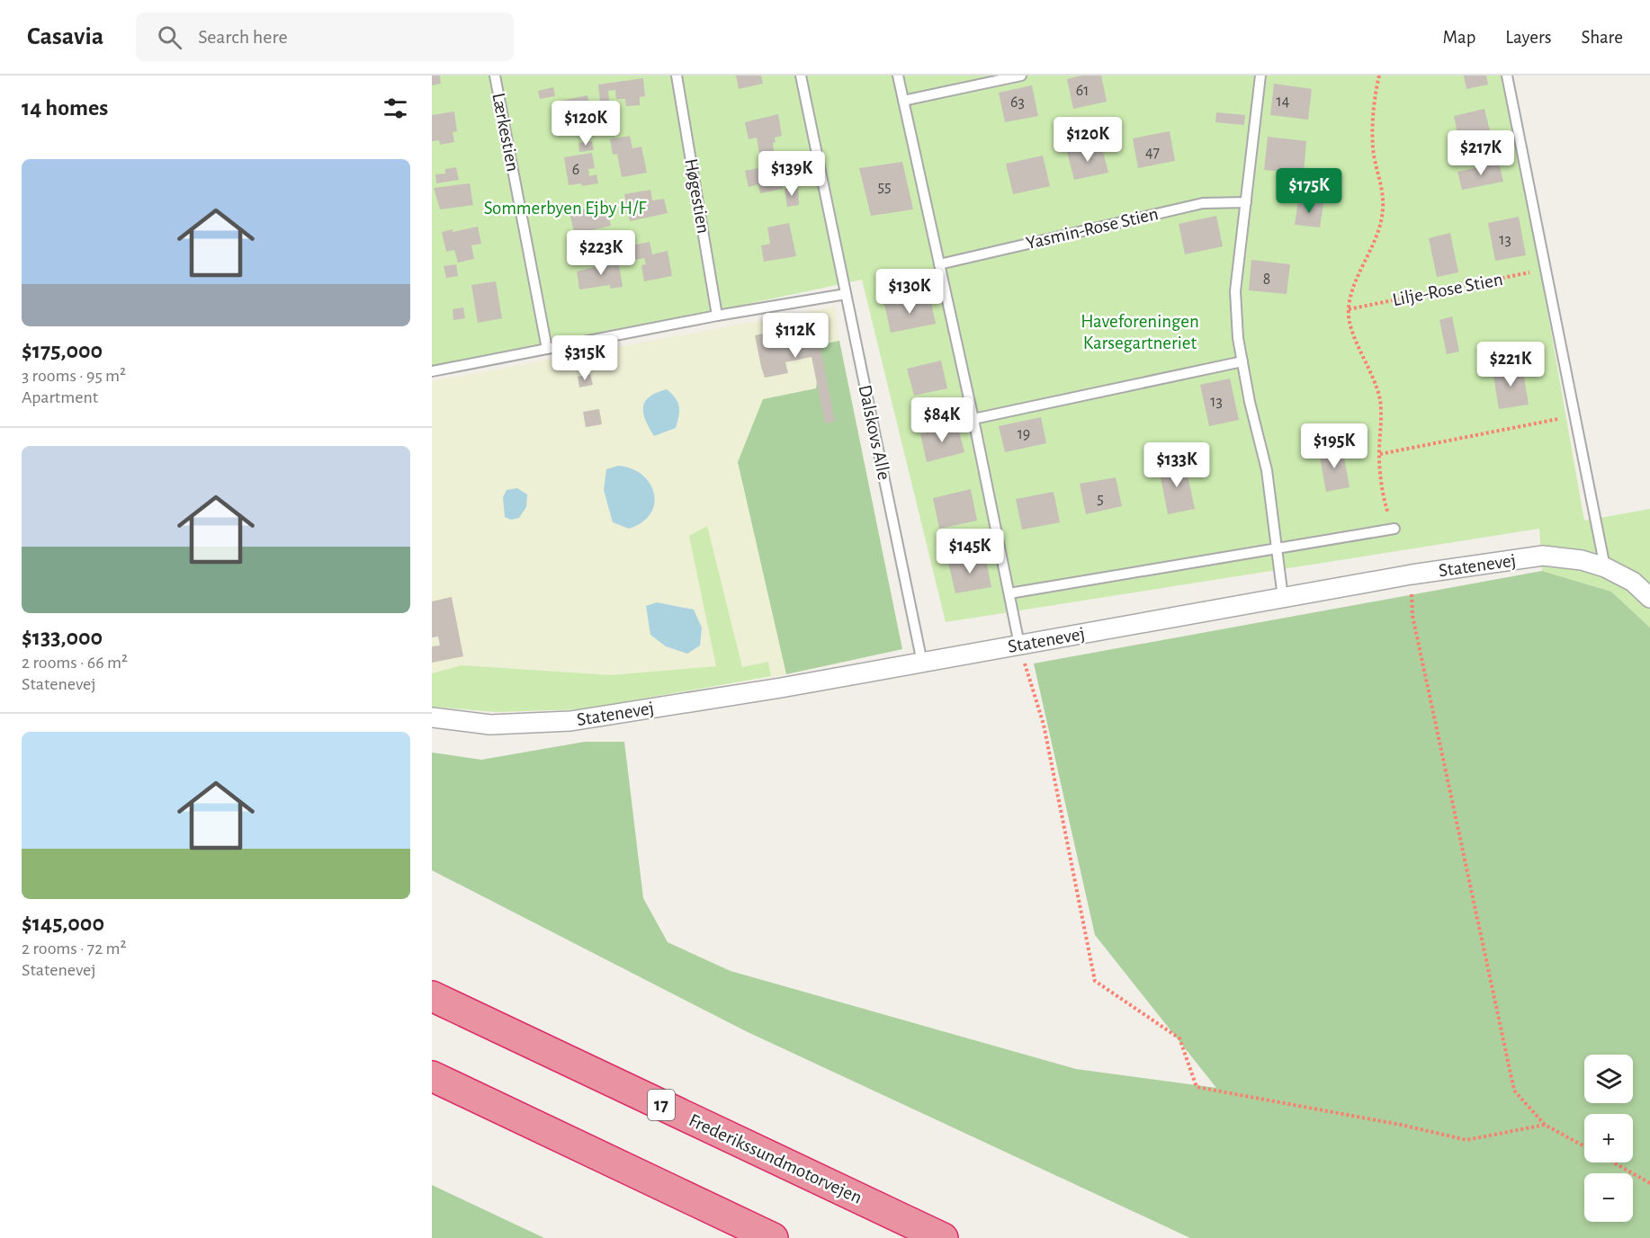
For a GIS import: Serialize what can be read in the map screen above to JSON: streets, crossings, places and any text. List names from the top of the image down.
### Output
{
  "streets": {
    "highway": ["17", "Frederikssundmotorvejen"],
    "street": ["Statenevej"],
    "lane": [
      "Lærkestien",
      "Høgestien",
      "Yasmin-Rose Stien",
      "Dalskovs Alle"
    ],
    "path": ["Lilje-Rose Stien"]
  },
  "crossings": [
    ["Dalskovs Alle", "Statenevej"]
  ],
  "parks": ["Sommerbyen Ejby H/F", "Haveforeningen Karsegartneriet"],
  "house_numbers": [
    "61",
    "14",
    "63",
    "47",
    "6",
    "55",
    "13",
    "8",
    "13",
    "19",
    "5"
  ],
  "page": {
    "header": "Casavia",
    "search": "Search here",
    "nav": ["Map", "Layers", "Share"],
    "heading": "14 homes",
    "price": [
      "$120K",
      "$120K",
      "$217K",
      "$139K",
      "$175K",
      "$223K",
      "$130K",
      "$112K",
      "$315K",
      "$221K",
      "$84K",
      "$195K",
      "$133K",
      "$145K"
    ],
    "list": [
      {
        "name": "$175,000",
        "note": "3 rooms · 95 m² · Apartment"
      },
      {
        "name": "$133,000",
        "note": "2 rooms · 66 m² · Statenevej"
      },
      {
        "name": "$145,000",
        "note": "2 rooms · 72 m² · Statenevej"
      }
    ],
    "map_buttons": ["+", "−"]
  }
}
